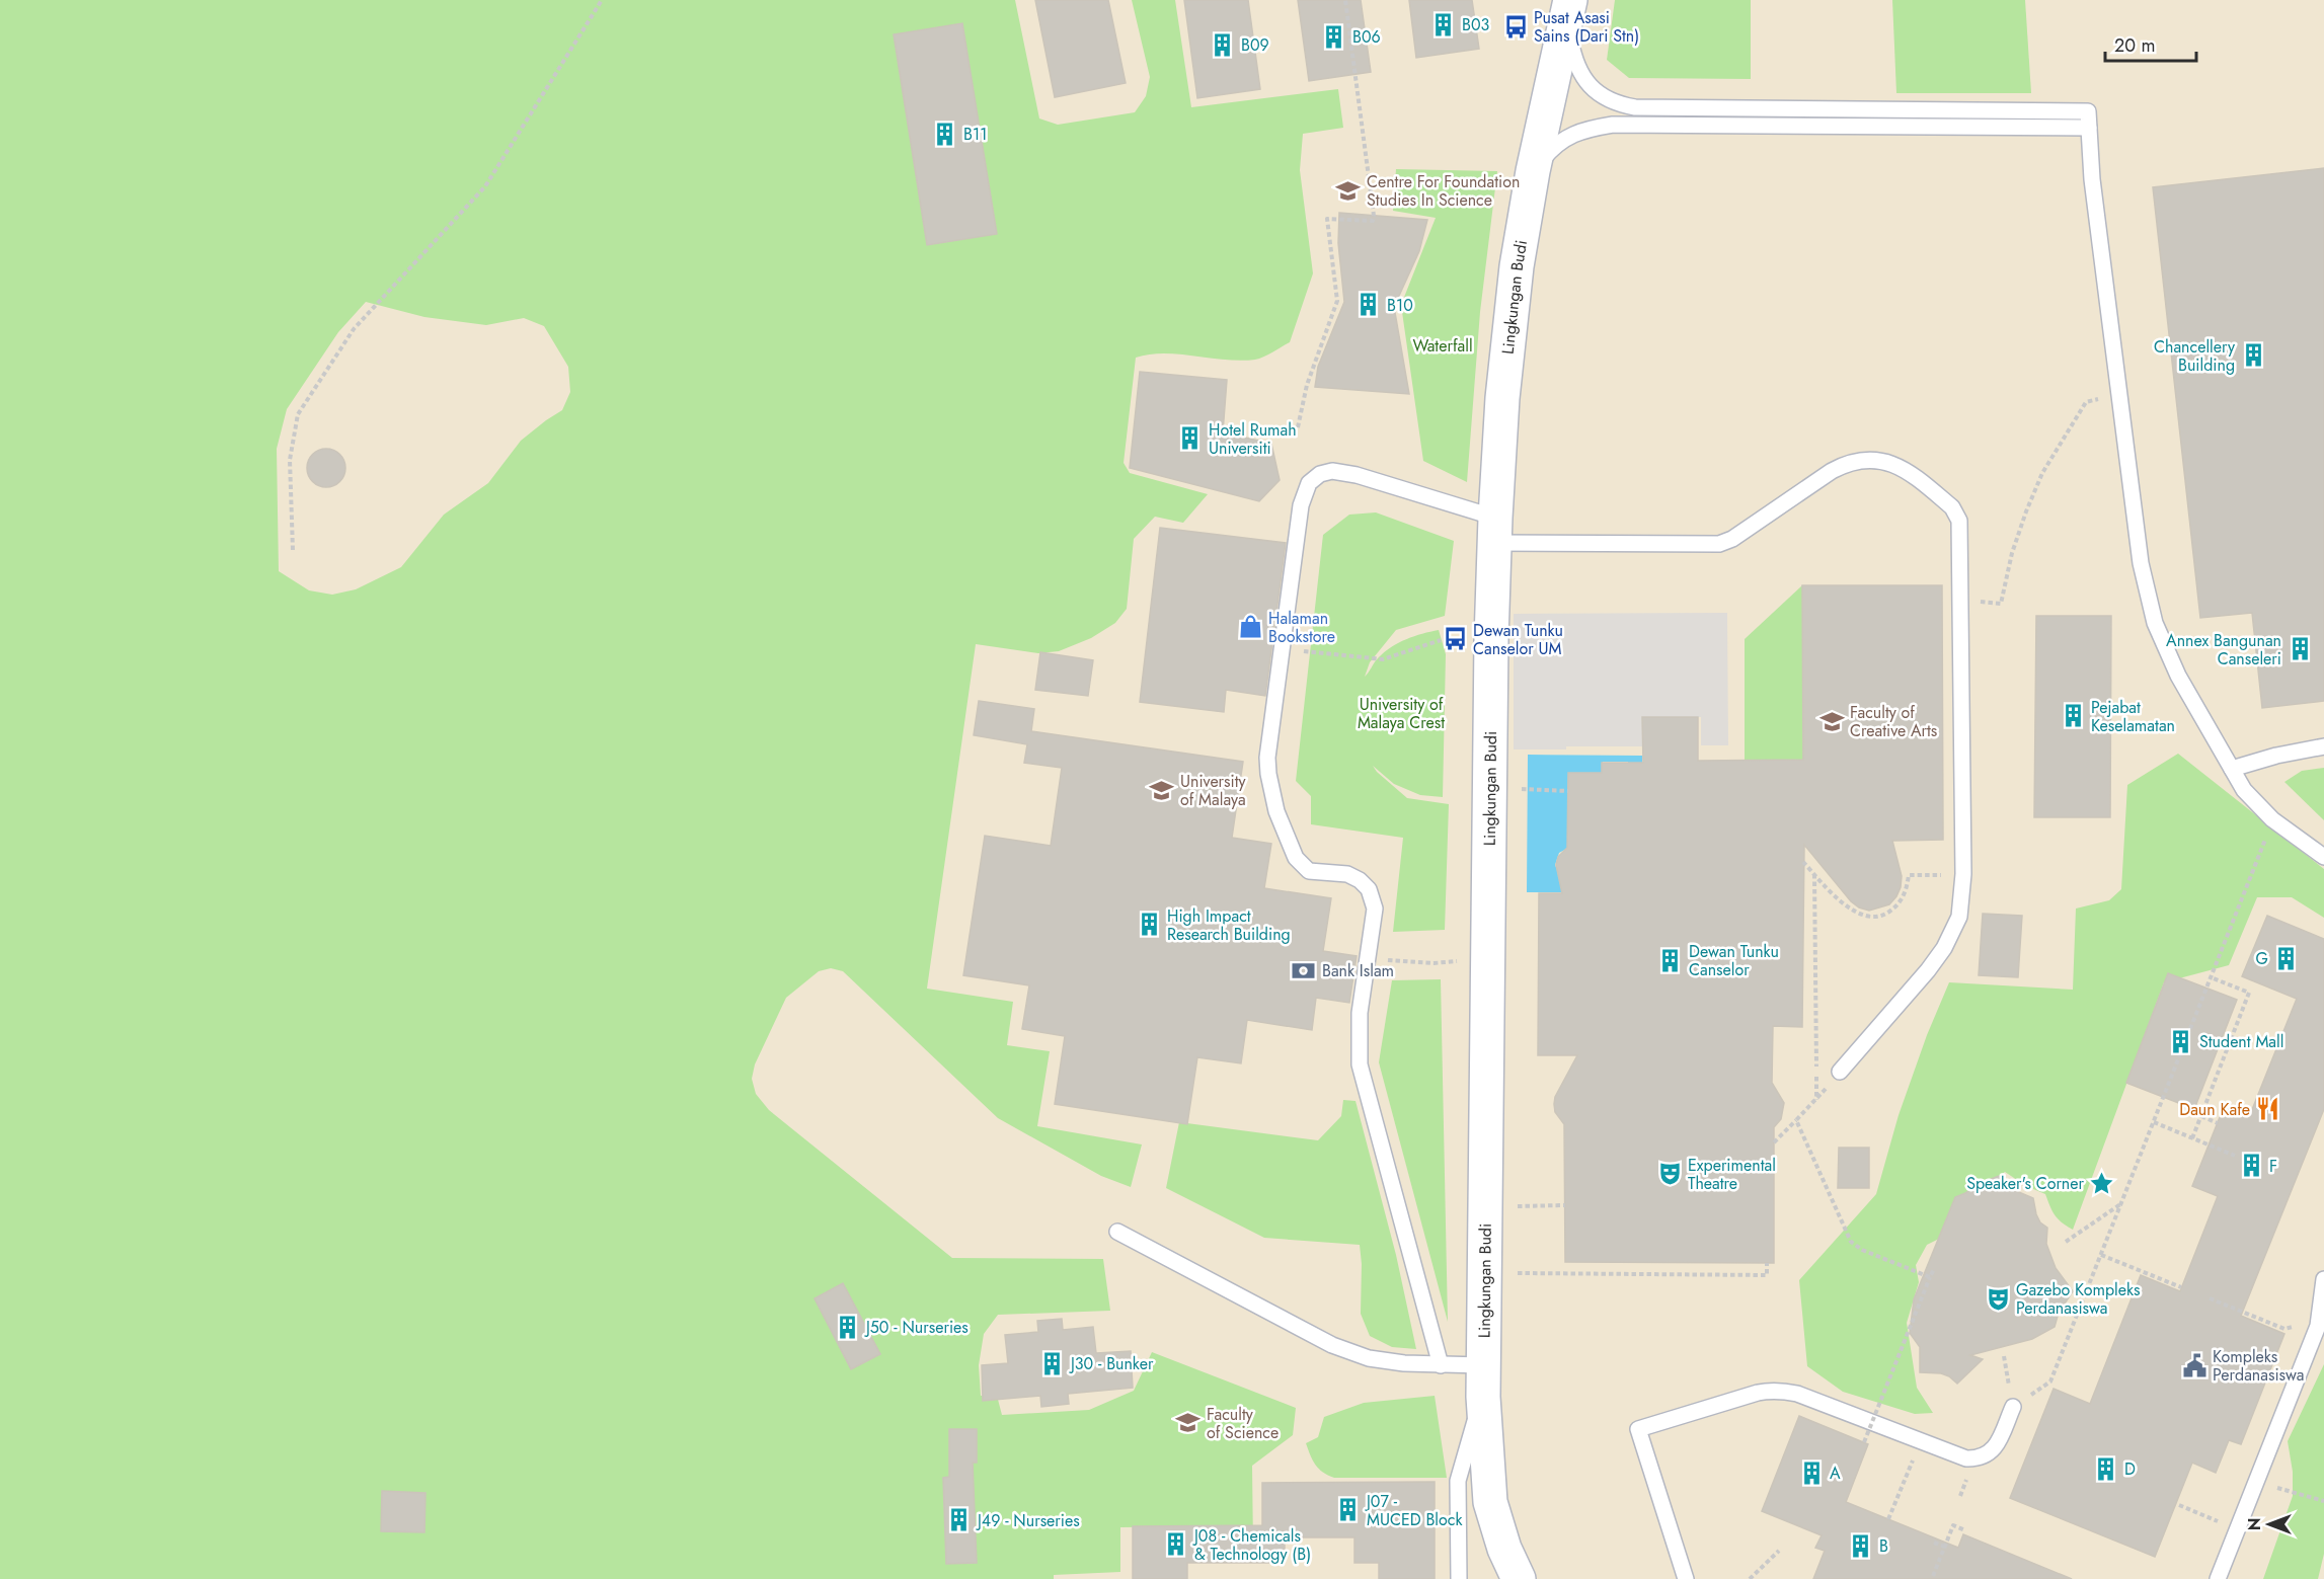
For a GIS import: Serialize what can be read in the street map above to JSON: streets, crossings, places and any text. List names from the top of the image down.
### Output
{
  "streets": {
    "street": ["Lingkungan Budi"]
  },
  "parks": ["Waterfall", "University of Malaya Crest"],
  "places": {
    "building": [
      "B03",
      "B06",
      "B09",
      "B11",
      "B10",
      "Chancellery Building",
      "Hotel Rumah Universiti",
      "Annex Bangunan Canseleri",
      "Pejabat Keselamatan",
      "High Impact Research Building",
      "G",
      "Dewan Tunku Canselor",
      "Student Mall",
      "F",
      "J50 - Nurseries",
      "J30 - Bunker",
      "D",
      "A",
      "J07 - MUCED Block",
      "J49 - Nurseries",
      "J08 - Chemicals & Technology (B)",
      "B"
    ],
    "bus stop": ["Pusat Asasi Sains (Dari Stn)", "Dewan Tunku Canselor UM"],
    "school or university": [
      "Centre For Foundation Studies In Science",
      "Faculty of Creative Arts",
      "University of Malaya",
      "Faculty of Science"
    ],
    "shop": ["Halaman Bookstore"],
    "bank": ["Bank Islam"],
    "restaurant": ["Daun Kafe"],
    "theatre": ["Experimental Theatre", "Gazebo Kompleks Perdanasiswa"],
    "place": ["Speaker's Corner"],
    "public building": ["Kompleks Perdanasiswa"]
  },
  "scale_bar": "20 m",
  "north": "left"
}
